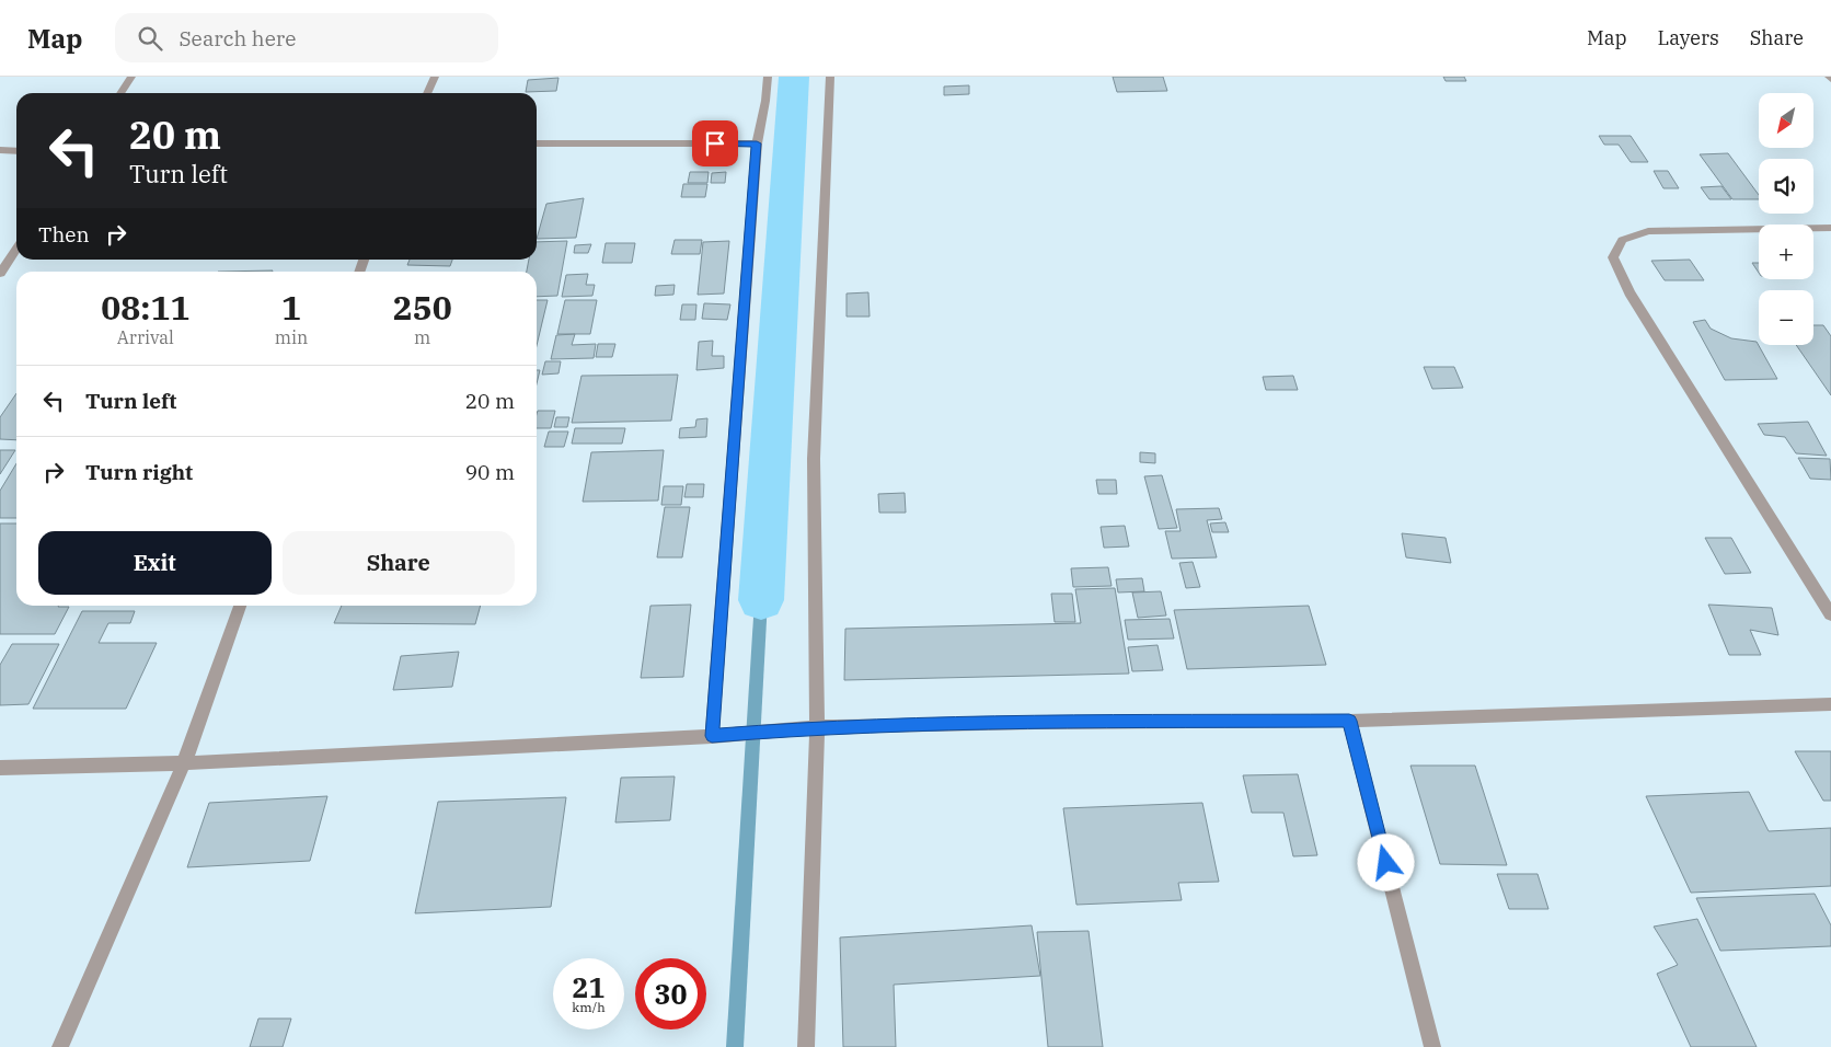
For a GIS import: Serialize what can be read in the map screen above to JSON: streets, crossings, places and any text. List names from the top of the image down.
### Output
{
  "north": "bottom left",
  "page": {
    "header": "Map",
    "search": "Search here",
    "nav": ["Map", "Layers", "Share"],
    "map_buttons": ["+", "−"],
    "turn": ["20 m", "Turn left"],
    "then": "Then",
    "eta": [
      "08:11",
      "Arrival",
      "1",
      "min",
      "250",
      "m"
    ],
    "list": [
      {
        "name": "Turn left",
        "value": "20 m"
      },
      {
        "name": "Turn right",
        "value": "90 m"
      }
    ],
    "buttons": ["Exit", "Share"],
    "speed": "21 km/h",
    "limit": "30"
  }
}
